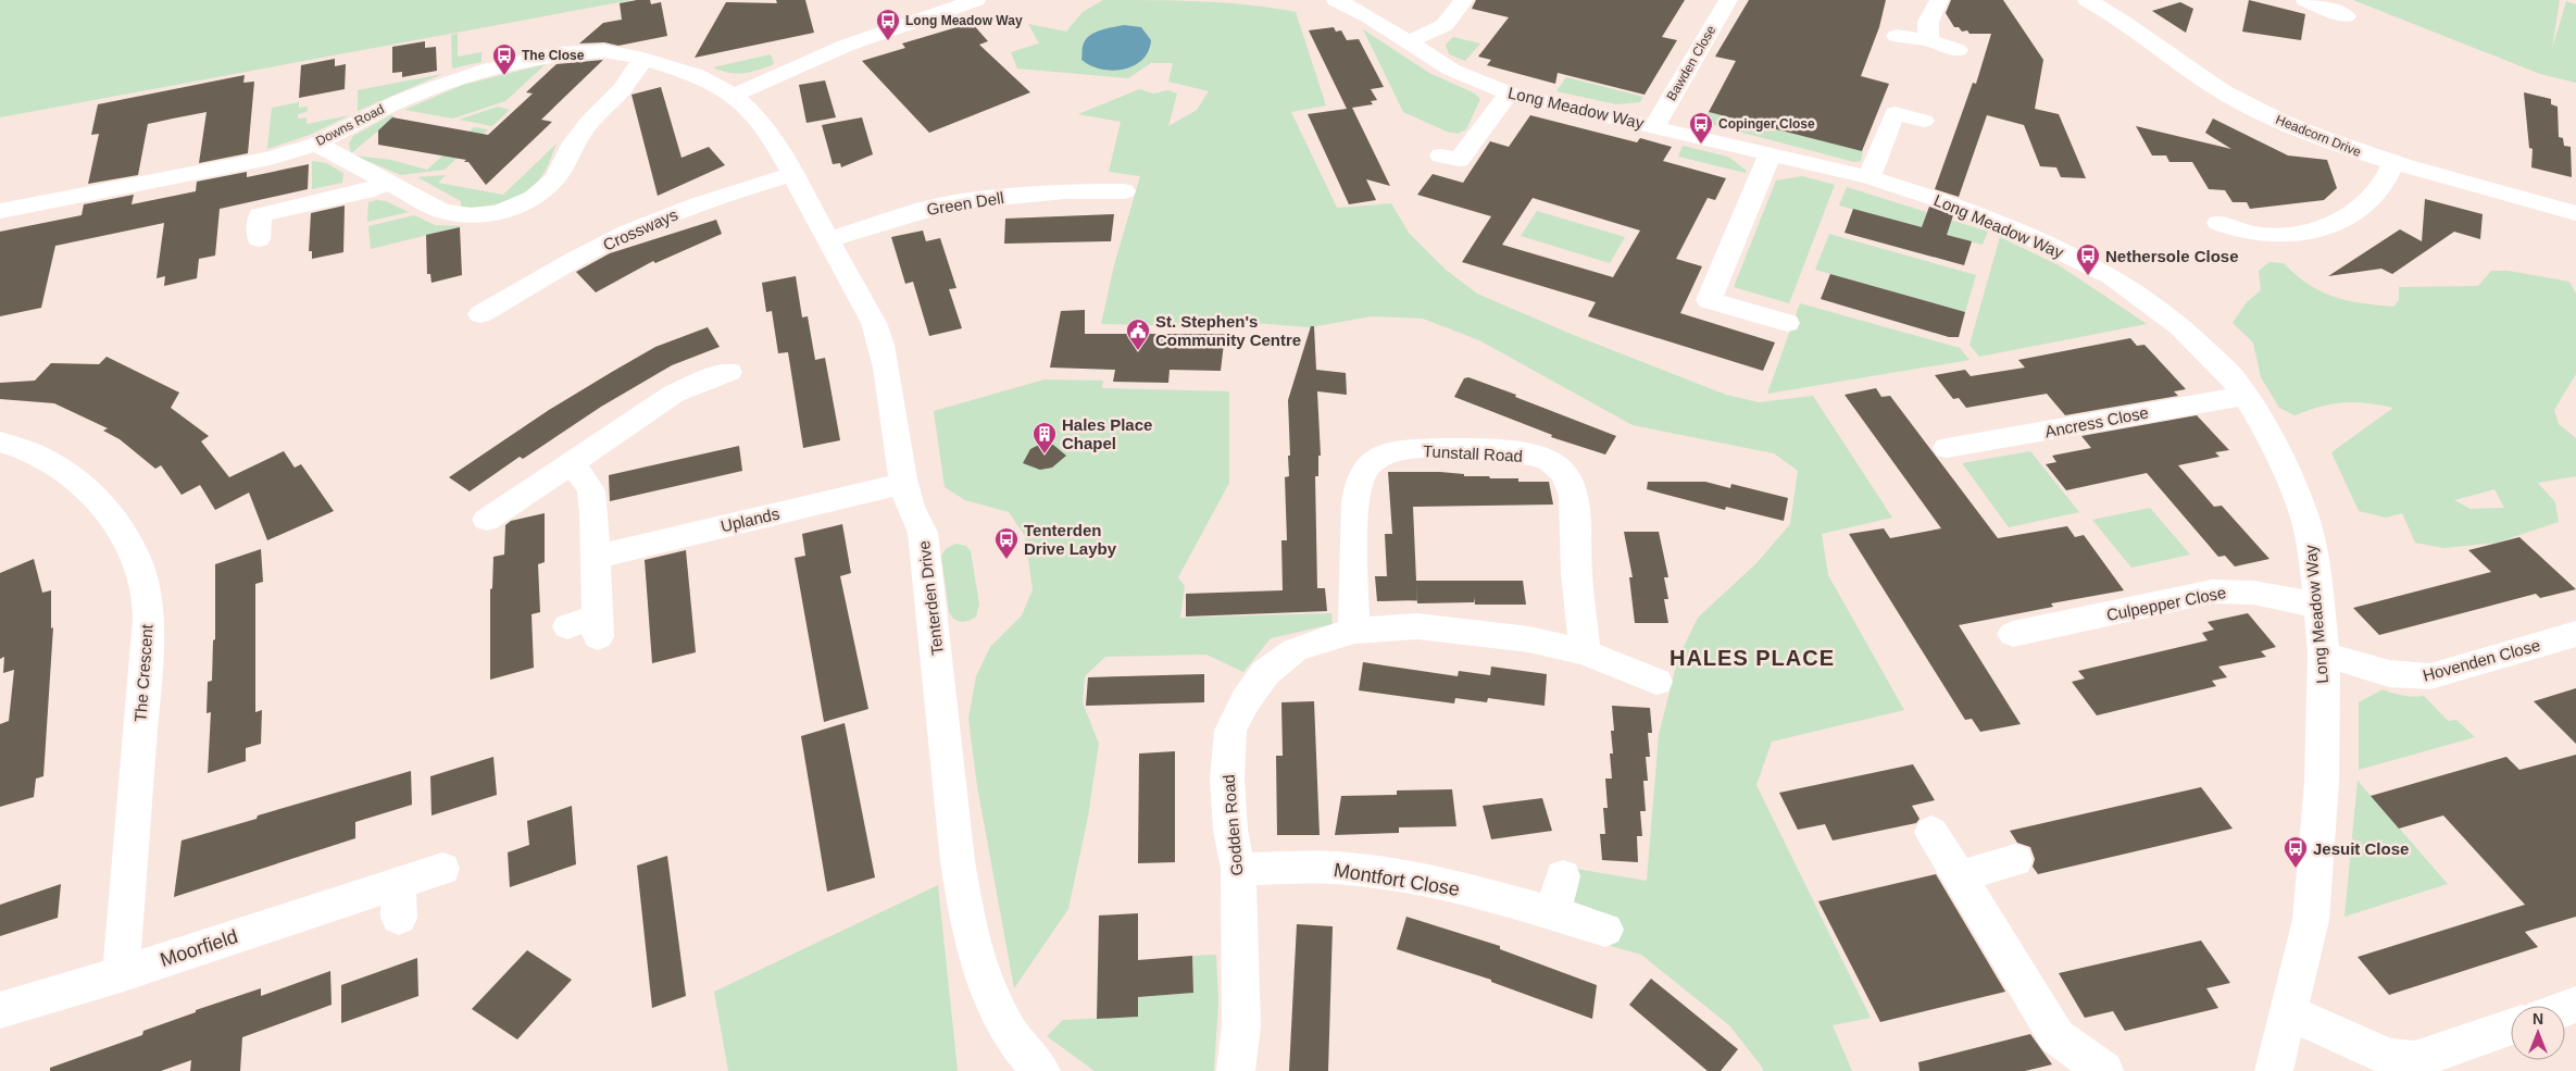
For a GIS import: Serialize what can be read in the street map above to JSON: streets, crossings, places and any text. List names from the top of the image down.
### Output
{
  "streets": {
    "street": [
      "Bawden Close",
      "Long Meadow Way",
      "Downs Road",
      "Headcorn Drive",
      "Green Dell",
      "Crossways",
      "Ancress Close",
      "Tunstall Road",
      "Uplands",
      "Tenterden Drive",
      "Culpepper Close",
      "Hovenden Close",
      "The Crescent",
      "Godden Road",
      "Montfort Close",
      "Moorfield"
    ]
  },
  "crossings": [
    ["Bawden Close", "Long Meadow Way"],
    ["Long Meadow Way", "Ancress Close"],
    ["Long Meadow Way", "Culpepper Close"],
    ["Long Meadow Way", "Hovenden Close"],
    ["Downs Road", "Tenterden Drive"],
    ["Green Dell", "Tenterden Drive"],
    ["Crossways", "Tenterden Drive"],
    ["Tunstall Road", "Godden Road"],
    ["Uplands", "Tenterden Drive"],
    ["The Crescent", "Moorfield"],
    ["Godden Road", "Montfort Close"]
  ],
  "districts": ["HALES PLACE"],
  "places": {
    "bus stop": [
      "Long Meadow Way",
      "The Close",
      "Copinger Close",
      "Nethersole Close",
      "Tenterden Drive Layby",
      "Jesuit Close"
    ],
    "public building": ["St. Stephen's Community Centre"],
    "building": ["Hales Place Chapel"]
  },
  "north": "top"
}
